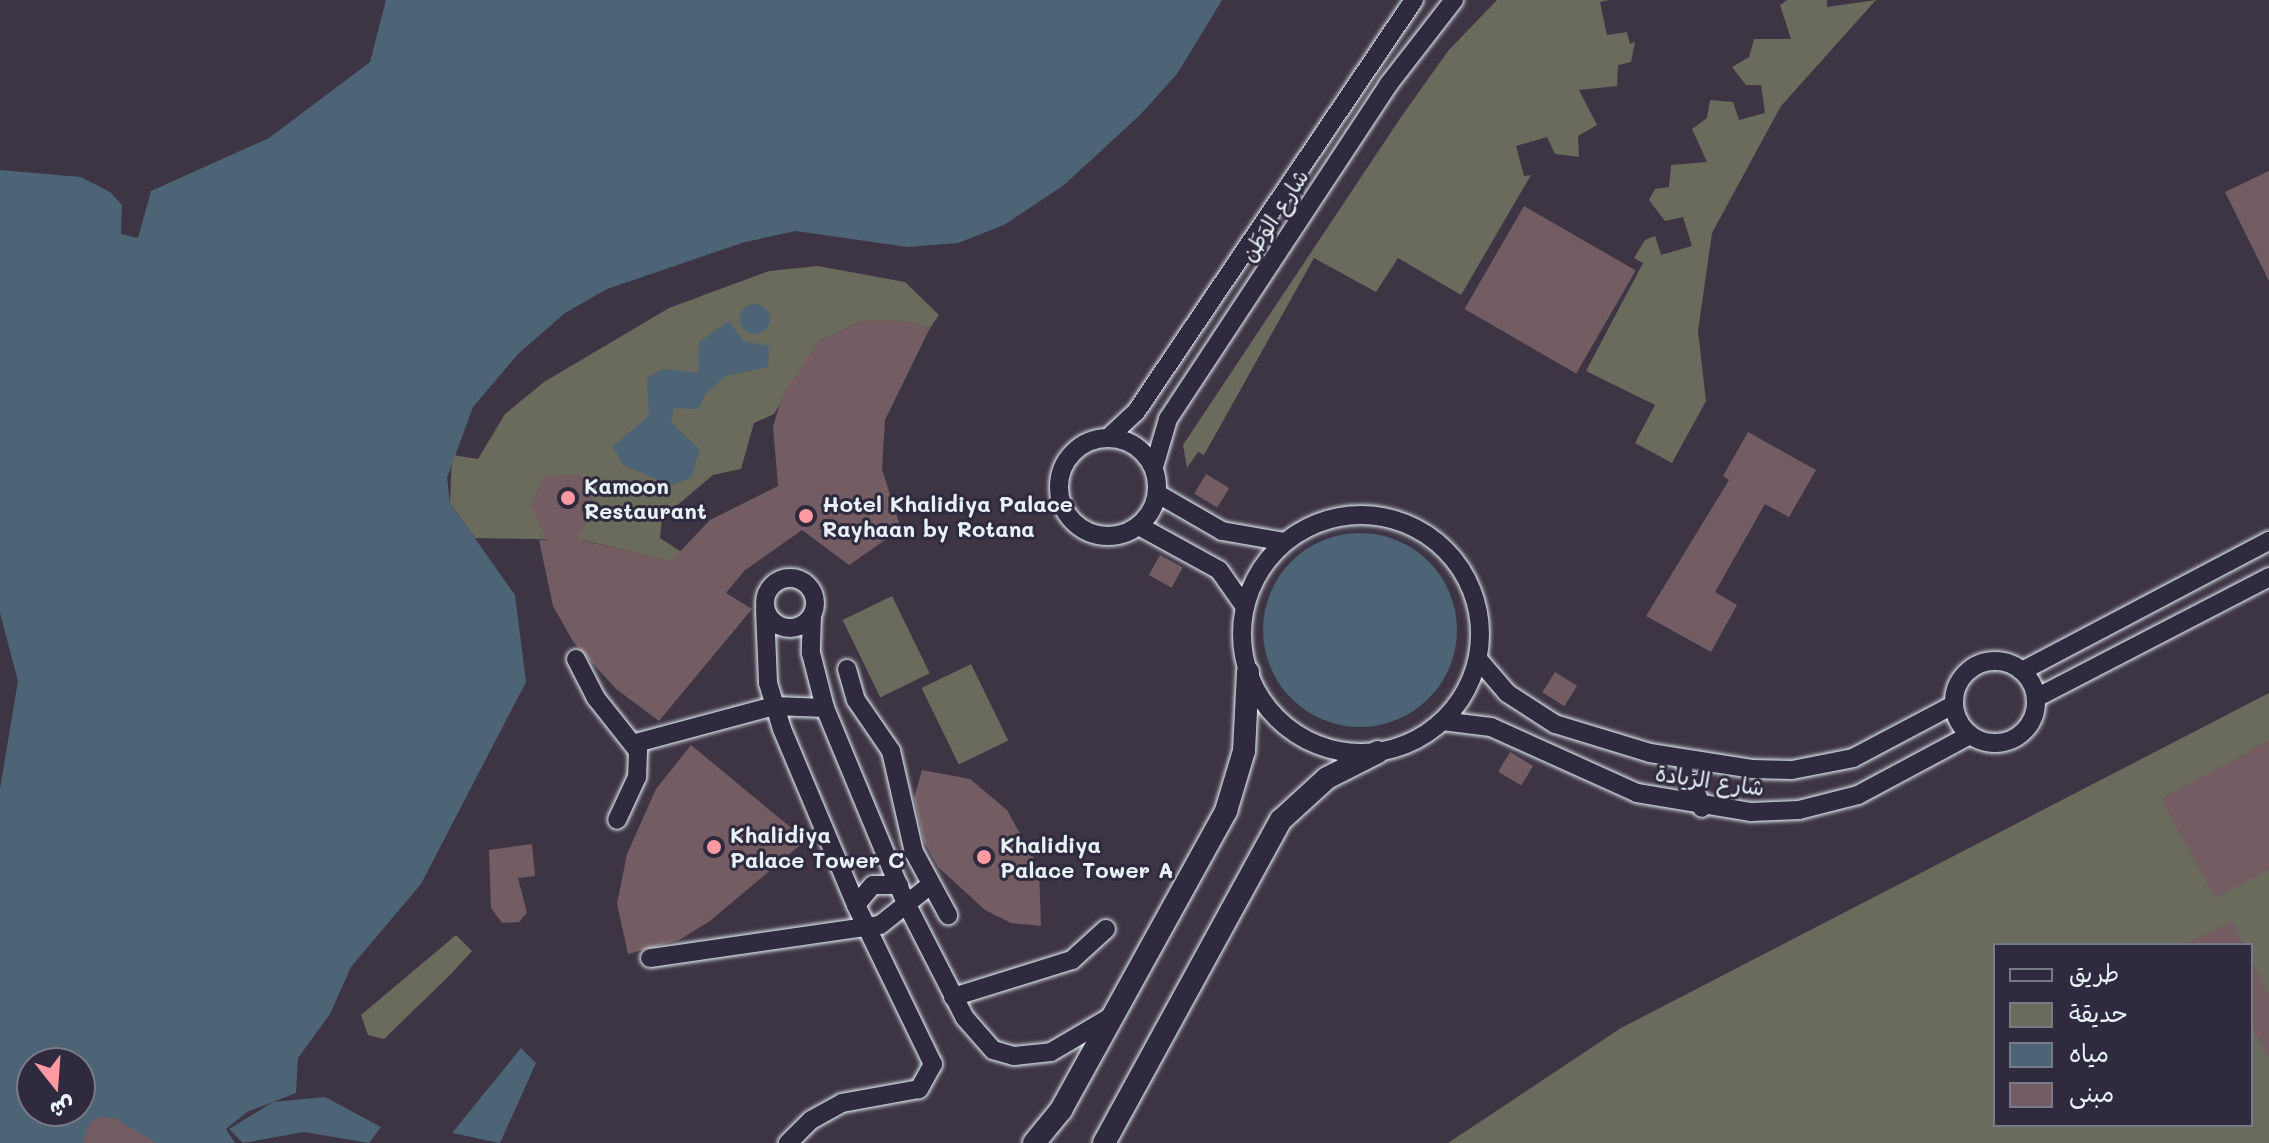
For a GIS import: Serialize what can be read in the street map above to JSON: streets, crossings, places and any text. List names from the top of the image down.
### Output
{
  "streets": {
    "street": ["شارع الوَطَن", "شارع الرِّيادة"]
  },
  "places": [
    "Kamoon Restaurant",
    "Hotel Khalidiya Palace Rayhaan by Rotana",
    "Khalidiya Palace Tower C",
    "Khalidiya Palace Tower A"
  ],
  "legend": [
    "طريق",
    "حديقة",
    "مياه",
    "مبنى"
  ],
  "north": "bottom"
}
